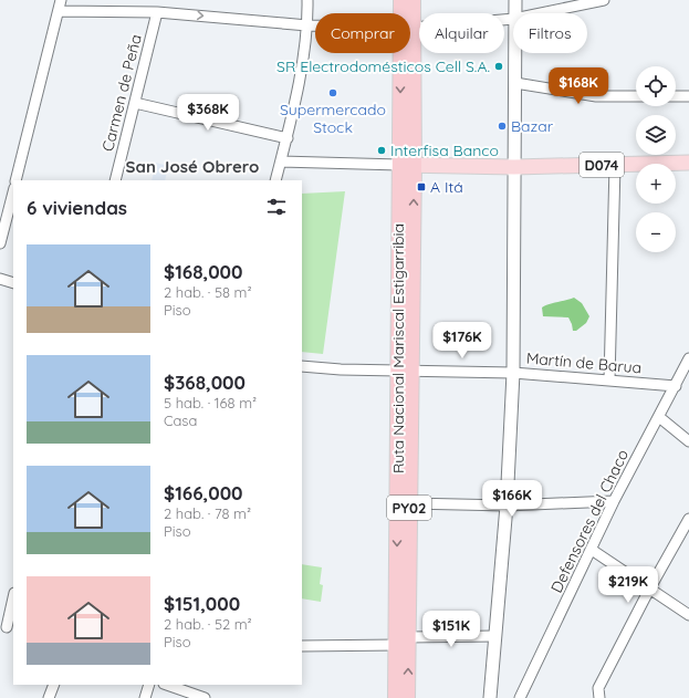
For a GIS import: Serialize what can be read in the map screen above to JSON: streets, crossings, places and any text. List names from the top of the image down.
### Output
{
  "streets": {
    "highway": ["Ruta Nacional Mariscal Estigarribia", "PY02"],
    "main road": ["D074"],
    "street": ["Carmen de Peña", "Martín de Barua", "Defensores del Chaco"]
  },
  "crossings": [
    ["D074", "Ruta Nacional Mariscal Estigarribia"],
    ["Ruta Nacional Mariscal Estigarribia", "Martín de Barua"],
    ["Martín de Barua", "Defensores del Chaco"]
  ],
  "districts": ["San José Obrero"],
  "places": {
    "other": [
      "SR Electrodomésticos Cell S.A.",
      "Supermercado Stock",
      "Bazar",
      "Interfisa Banco"
    ],
    "transit": ["A Itá"]
  },
  "page": {
    "chip": ["Comprar", "Alquilar", "Filtros"],
    "map_buttons": ["+", "−"],
    "price": [
      "$168K",
      "$368K",
      "$176K",
      "$166K",
      "$219K",
      "$151K"
    ],
    "heading": "6 viviendas",
    "list": [
      {
        "name": "$168,000",
        "note": "2 hab. · 58 m² · Piso"
      },
      {
        "name": "$368,000",
        "note": "5 hab. · 168 m² · Casa"
      },
      {
        "name": "$166,000",
        "note": "2 hab. · 78 m² · Piso"
      },
      {
        "name": "$151,000",
        "note": "2 hab. · 52 m² · Piso"
      }
    ]
  }
}
